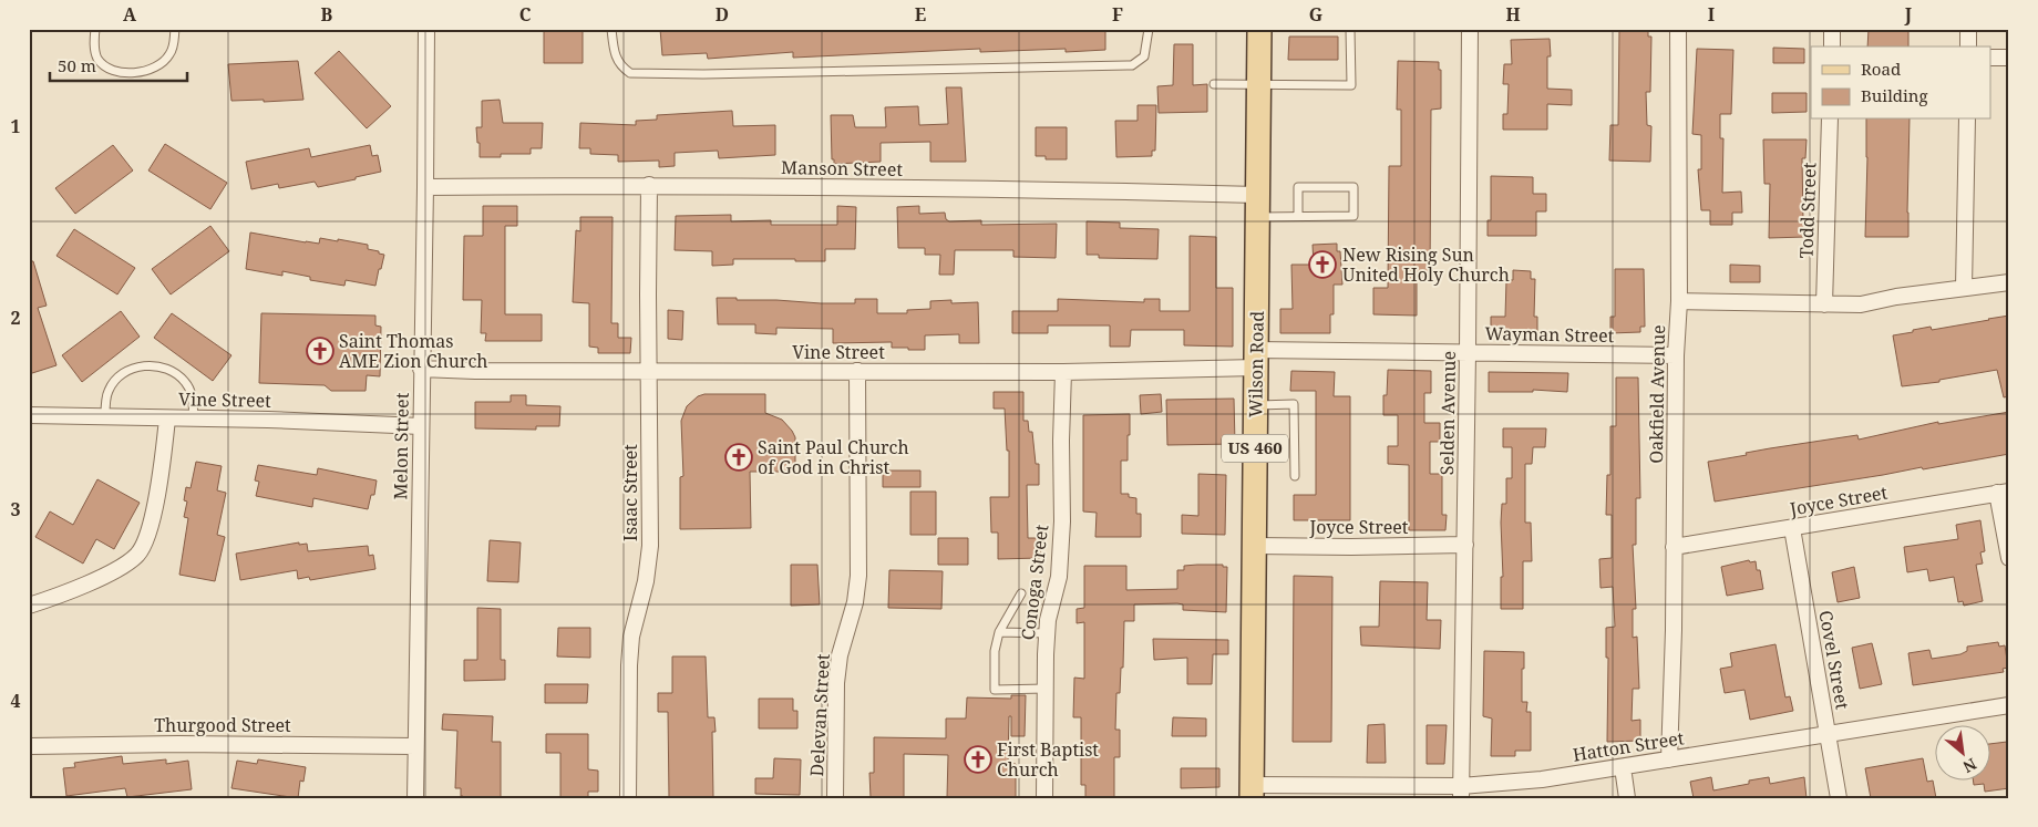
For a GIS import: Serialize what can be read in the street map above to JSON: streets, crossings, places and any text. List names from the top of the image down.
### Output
{
  "streets": {
    "main road": ["Wilson Road", "US 460"],
    "street": [
      "Manson Street",
      "Todd Street",
      "Wayman Street",
      "Vine Street",
      "Oakfield Avenue",
      "Selden Avenue",
      "Melon Street",
      "Isaac Street",
      "Joyce Street",
      "Conoga Street",
      "Covel Street",
      "Delevan Street",
      "Thurgood Street",
      "Hatton Street"
    ]
  },
  "crossings": [
    ["Manson Street", "Wilson Road"],
    ["Manson Street", "Melon Street"],
    ["Manson Street", "Isaac Street"],
    ["Wayman Street", "Vine Street"],
    ["Wayman Street", "Wilson Road"],
    ["Wayman Street", "Oakfield Avenue"],
    ["Wayman Street", "Selden Avenue"],
    ["Vine Street", "Wilson Road"],
    ["Vine Street", "Melon Street"],
    ["Vine Street", "Isaac Street"],
    ["Vine Street", "Conoga Street"],
    ["Vine Street", "Delevan Street"],
    ["Wilson Road", "Joyce Street"],
    ["Wilson Road", "Hatton Street"],
    ["Oakfield Avenue", "Joyce Street"],
    ["Oakfield Avenue", "Hatton Street"],
    ["Selden Avenue", "Joyce Street"],
    ["Selden Avenue", "Hatton Street"],
    ["Melon Street", "Thurgood Street"],
    ["Joyce Street", "Covel Street"],
    ["Covel Street", "Hatton Street"]
  ],
  "places": {
    "church": [
      "New Rising Sun United Holy Church",
      "Saint Thomas AME Zion Church",
      "Saint Paul Church of God in Christ",
      "First Baptist Church"
    ]
  },
  "legend": ["Road", "Building"],
  "scale_bar": "50 m",
  "north": "bottom right",
  "grid": {
    "columns": [
      "A",
      "B",
      "C",
      "D",
      "E",
      "F",
      "G",
      "H",
      "I",
      "J"
    ],
    "rows": [
      "1",
      "2",
      "3",
      "4"
    ]
  }
}
